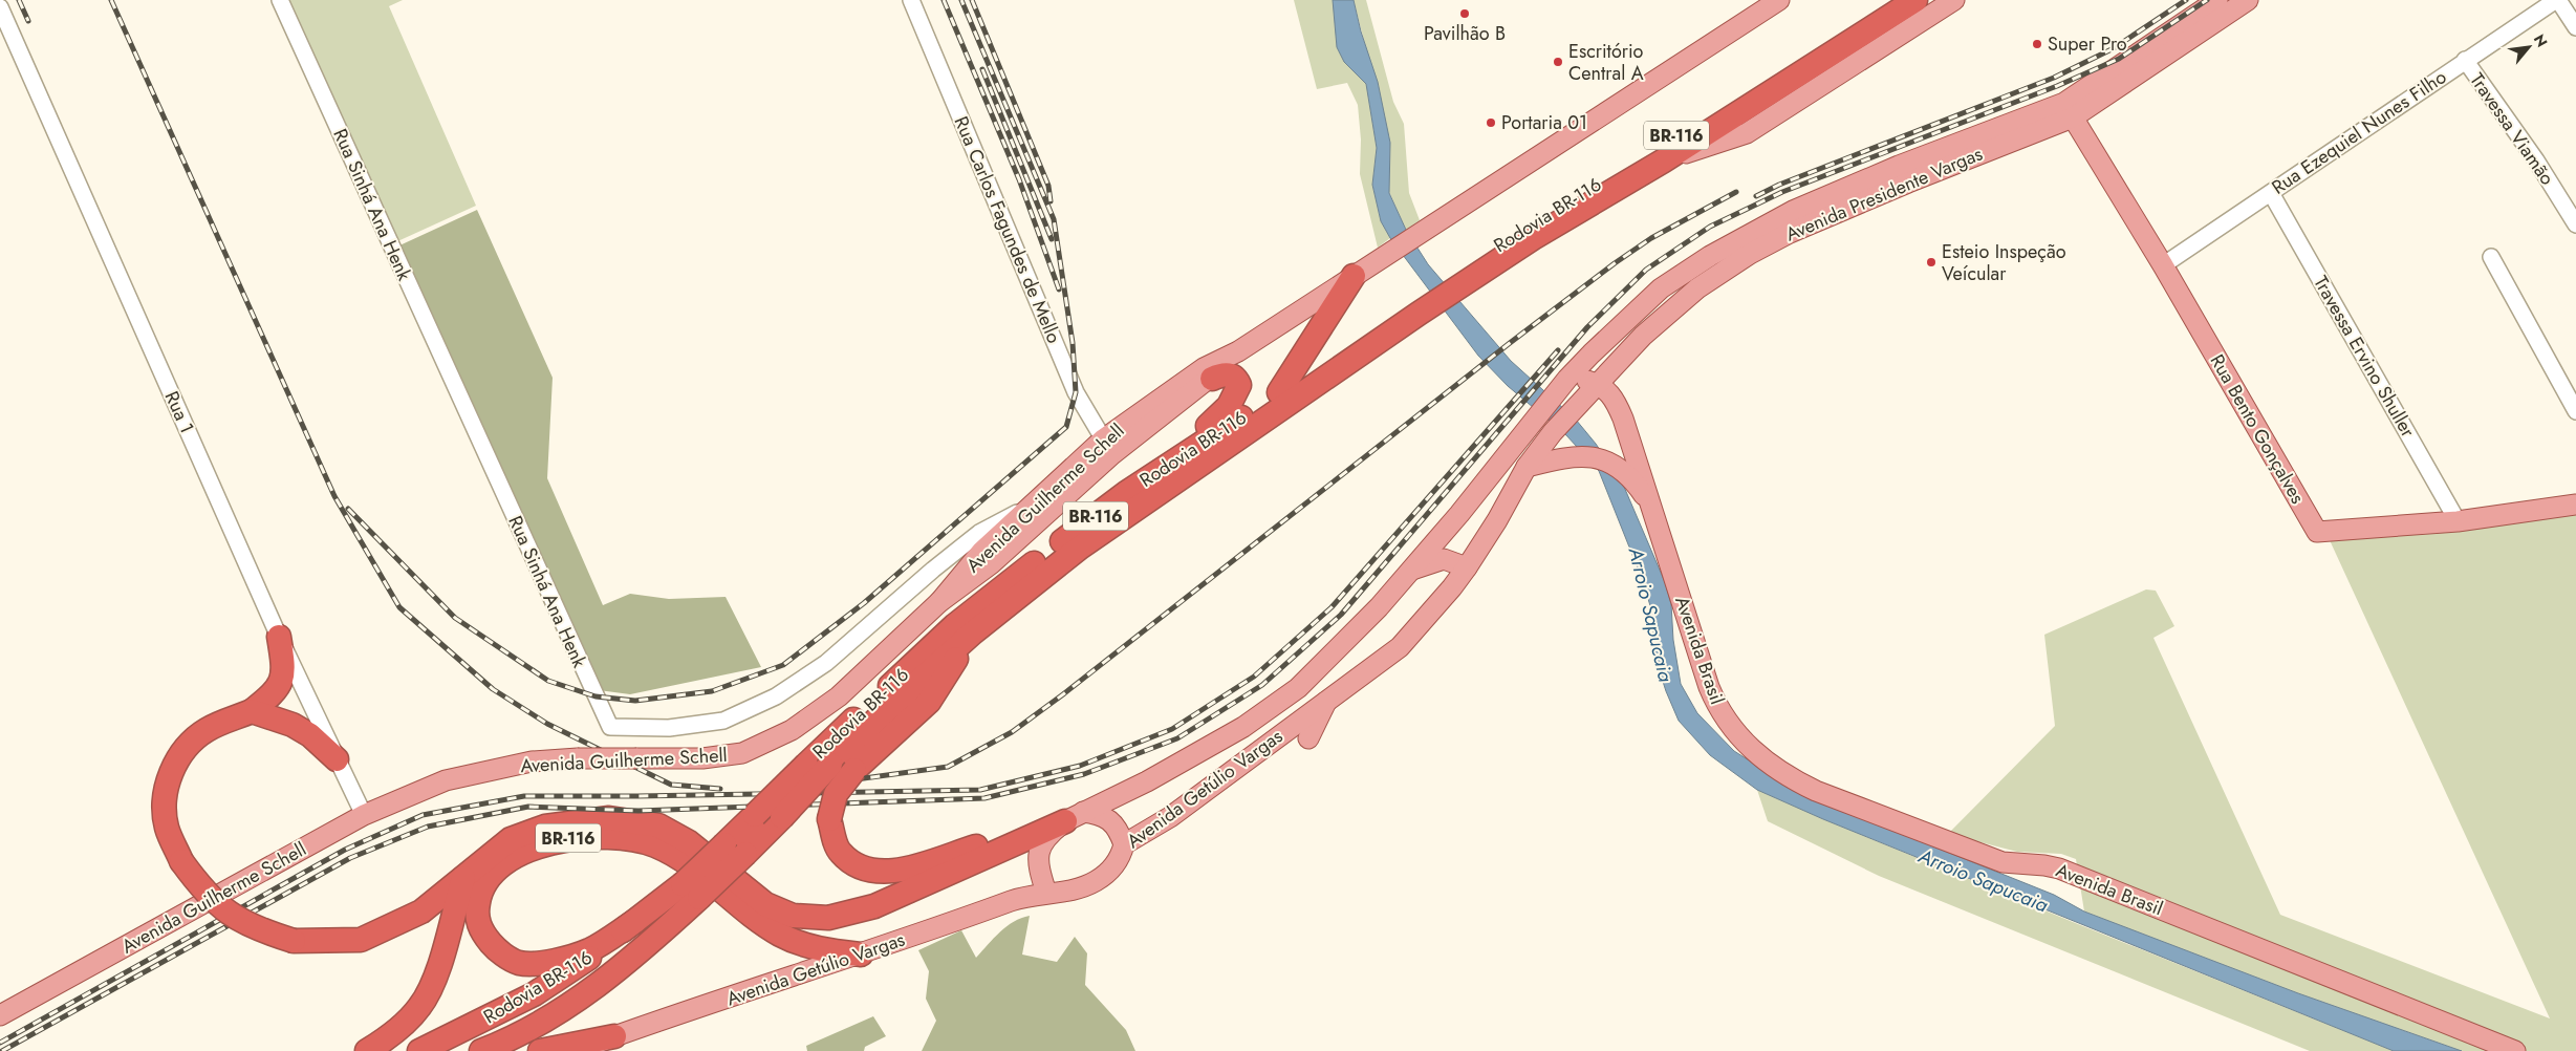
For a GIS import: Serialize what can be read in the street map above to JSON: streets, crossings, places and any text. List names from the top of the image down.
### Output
{
  "streets": {
    "highway": ["BR-116", "Rodovia BR-116"],
    "main road": [
      "Avenida Presidente Vargas",
      "Rua Bento Gonçalves",
      "Avenida Guilherme Schell",
      "Avenida Brasil",
      "Avenida Getúlio Vargas"
    ],
    "street": [
      "Travessa Viamão",
      "Rua Ezequiel Nunes Filho",
      "Rua Sinhá Ana Henk",
      "Rua Carlos Fagundes de Mello",
      "Travessa Ervino Shuller",
      "Rua 1"
    ]
  },
  "crossings": [
    ["Travessa Viamão", "Rua Ezequiel Nunes Filho"],
    ["Rua Ezequiel Nunes Filho", "Travessa Ervino Shuller"],
    ["Rua Ezequiel Nunes Filho", "Rua Bento Gonçalves"],
    ["BR-116", "Rodovia BR-116"],
    ["BR-116", "Avenida Guilherme Schell"],
    ["BR-116", "Avenida Getúlio Vargas"],
    ["Avenida Presidente Vargas", "Rua Bento Gonçalves"],
    ["Avenida Presidente Vargas", "Avenida Brasil"],
    ["Avenida Presidente Vargas", "Avenida Getúlio Vargas"],
    ["Rua Sinhá Ana Henk", "Avenida Guilherme Schell"],
    ["Rua Carlos Fagundes de Mello", "Avenida Guilherme Schell"],
    ["Travessa Ervino Shuller", "Rua Bento Gonçalves"],
    ["Rua 1", "Avenida Guilherme Schell"],
    ["Avenida Brasil", "Avenida Getúlio Vargas"]
  ],
  "water": ["Arroio Sapucaia"],
  "places": [
    "Pavilhão B",
    "Super Pro",
    "Escritório Central A",
    "Portaria 01",
    "Esteio Inspeção Veícular"
  ],
  "north": "top right"
}
